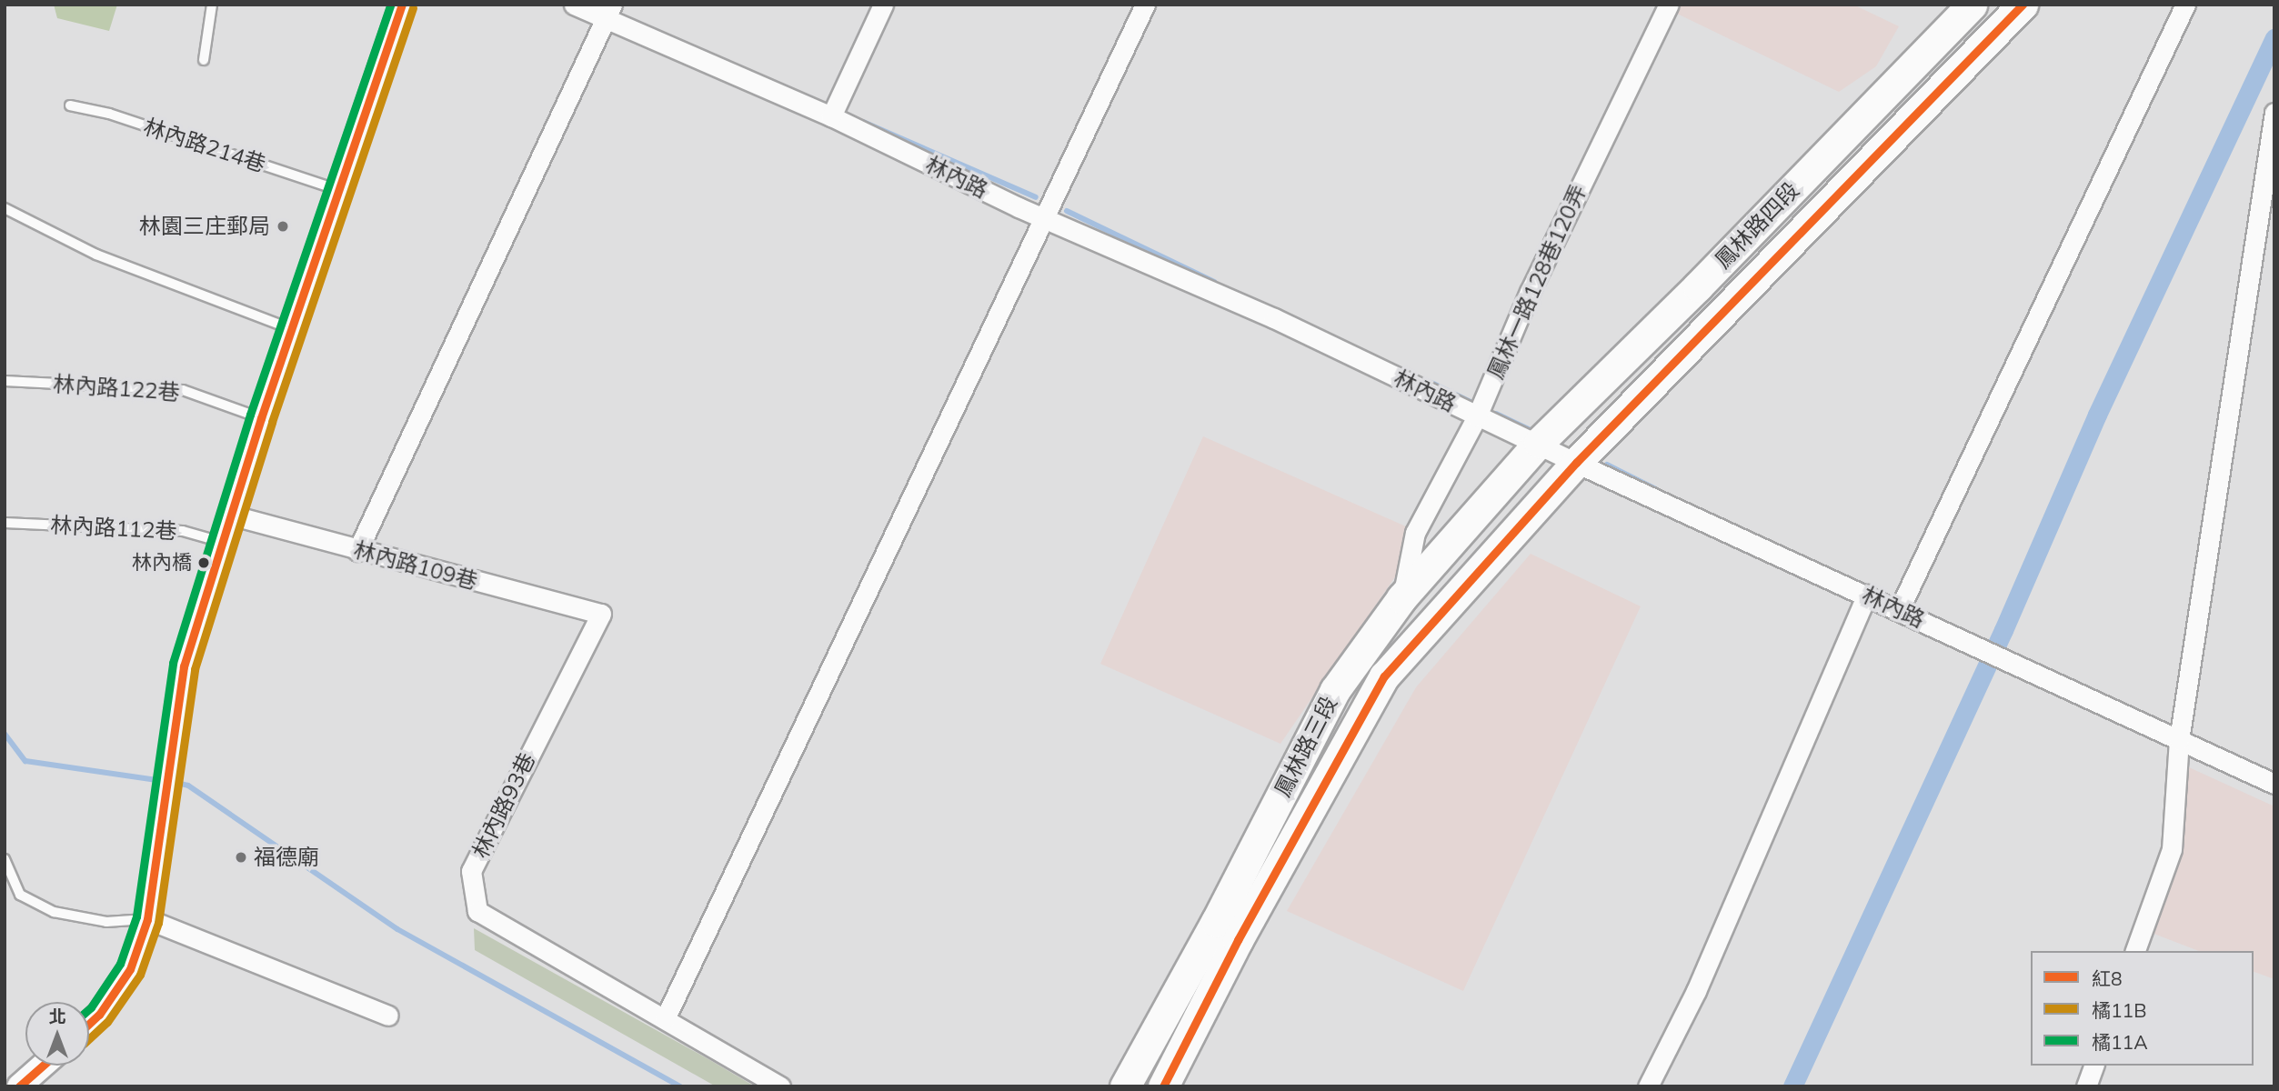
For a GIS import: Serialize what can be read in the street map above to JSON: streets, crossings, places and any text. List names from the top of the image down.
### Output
{
  "streets": {
    "main road": ["鳳林路四段", "鳳林路三段"],
    "street": [
      "林內路",
      "鳳林一路128巷120弄",
      "林內路109巷",
      "林內路93巷"
    ],
    "lane": ["林內路214巷", "林內路122巷", "林內路112巷"]
  },
  "crossings": [
    ["林內路", "鳳林路四段"],
    ["林內路", "鳳林一路128巷120弄"],
    ["林內路", "鳳林路三段"],
    ["鳳林路四段", "鳳林路三段"],
    ["鳳林一路128巷120弄", "鳳林路三段"],
    ["林內路109巷", "林內路93巷"]
  ],
  "places": ["林園三庄郵局", "林內橋", "福德廟"],
  "lines": ["transit line 紅8", "transit line 橘11A", "transit line 橘11B"],
  "legend": ["紅8", "橘11B", "橘11A"],
  "north": "top"
}
